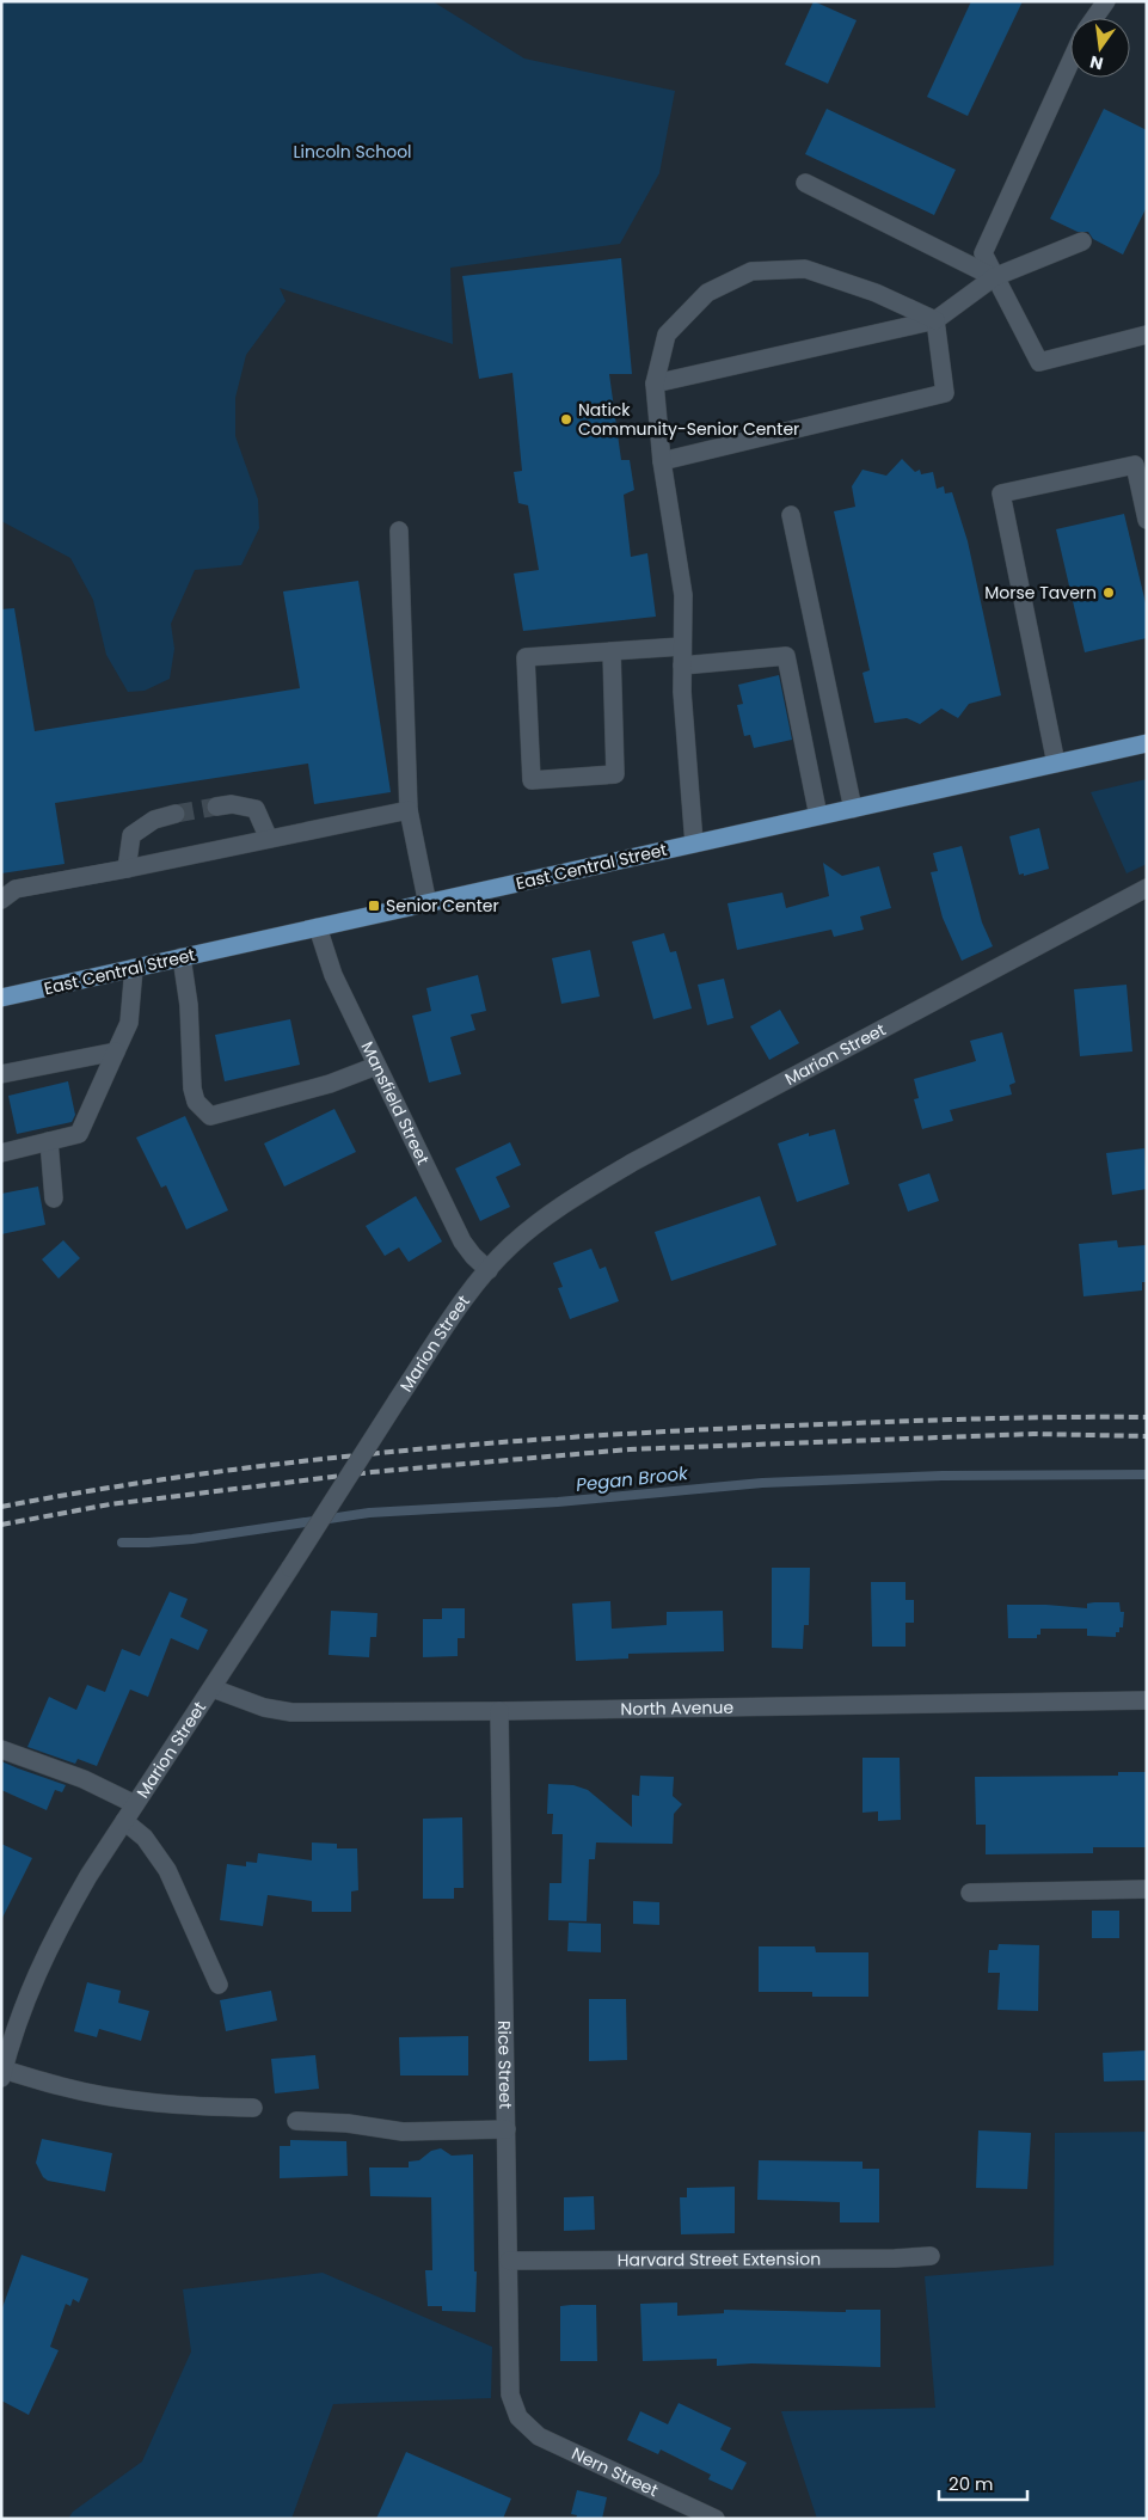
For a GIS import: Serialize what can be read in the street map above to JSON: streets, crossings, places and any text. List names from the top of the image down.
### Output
{
  "streets": {
    "main road": ["East Central Street"],
    "street": [
      "Marion Street",
      "Mansfield Street",
      "North Avenue",
      "Rice Street",
      "Harvard Street Extension",
      "Nern Street"
    ]
  },
  "crossings": [
    ["East Central Street", "Mansfield Street"],
    ["Marion Street", "Mansfield Street"],
    ["Marion Street", "North Avenue"],
    ["North Avenue", "Rice Street"],
    ["Rice Street", "Harvard Street Extension"],
    ["Rice Street", "Nern Street"]
  ],
  "water": ["Pegan Brook"],
  "parks": ["Lincoln School"],
  "places": {
    "other": ["Natick Community-Senior Center", "Morse Tavern"],
    "transit": ["Senior Center"]
  },
  "scale_bar": "20 m",
  "north": "bottom"
}
